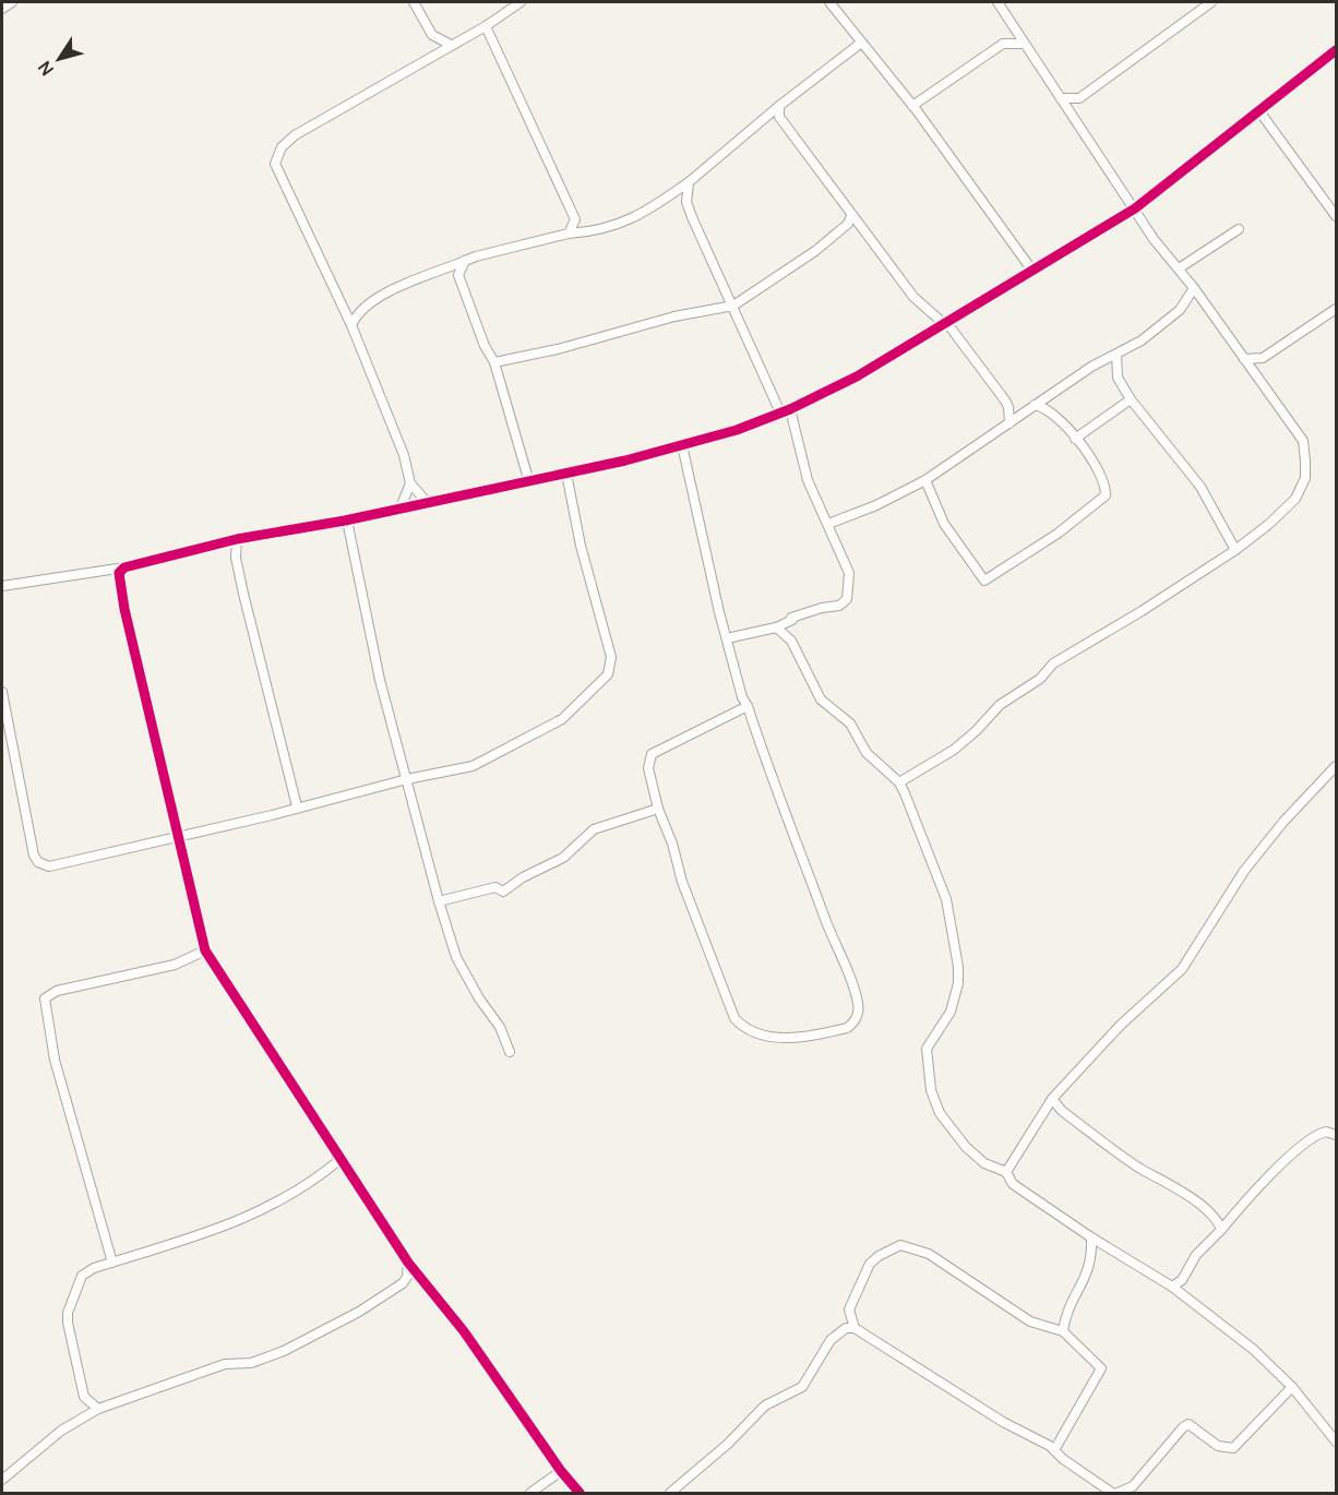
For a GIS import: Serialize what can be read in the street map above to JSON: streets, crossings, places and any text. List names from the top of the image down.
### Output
{
  "north": "bottom left"
}
